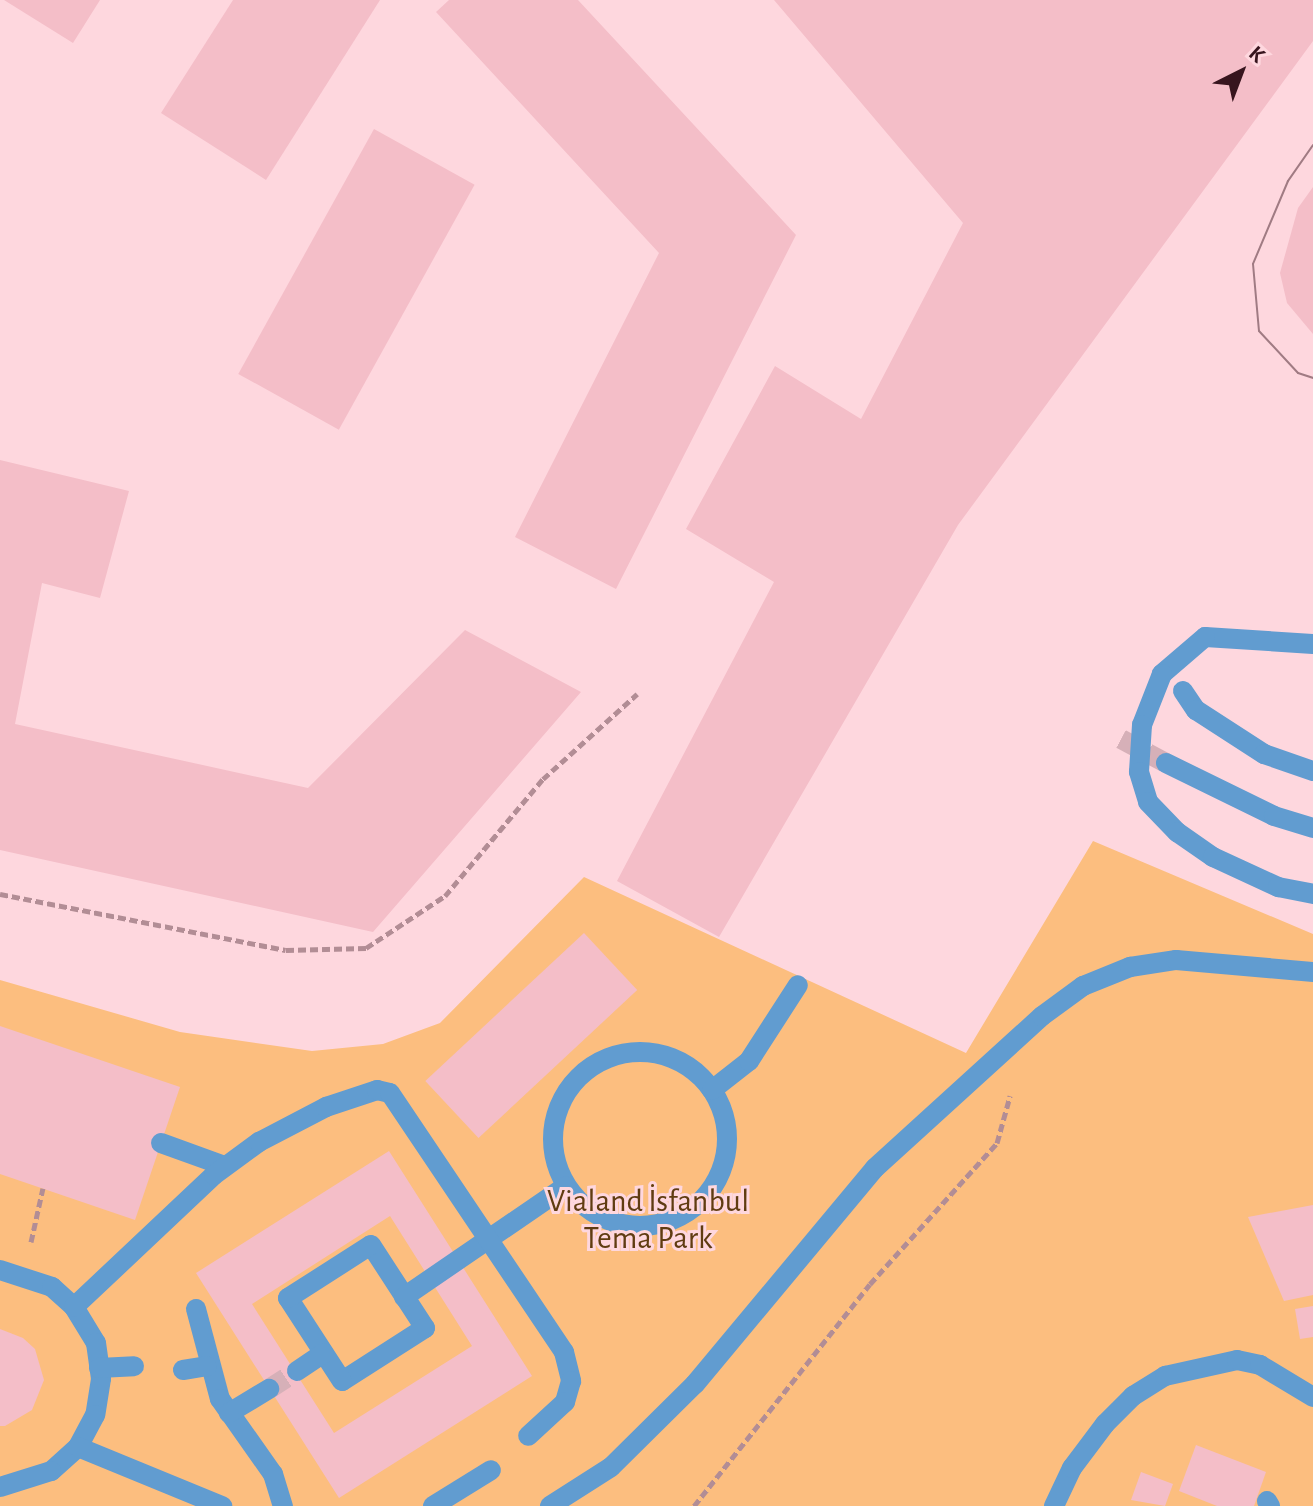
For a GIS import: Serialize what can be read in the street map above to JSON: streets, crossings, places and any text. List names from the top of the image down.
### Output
{
  "parks": ["Vialand İsfanbul Tema Park"],
  "north": "top right"
}
